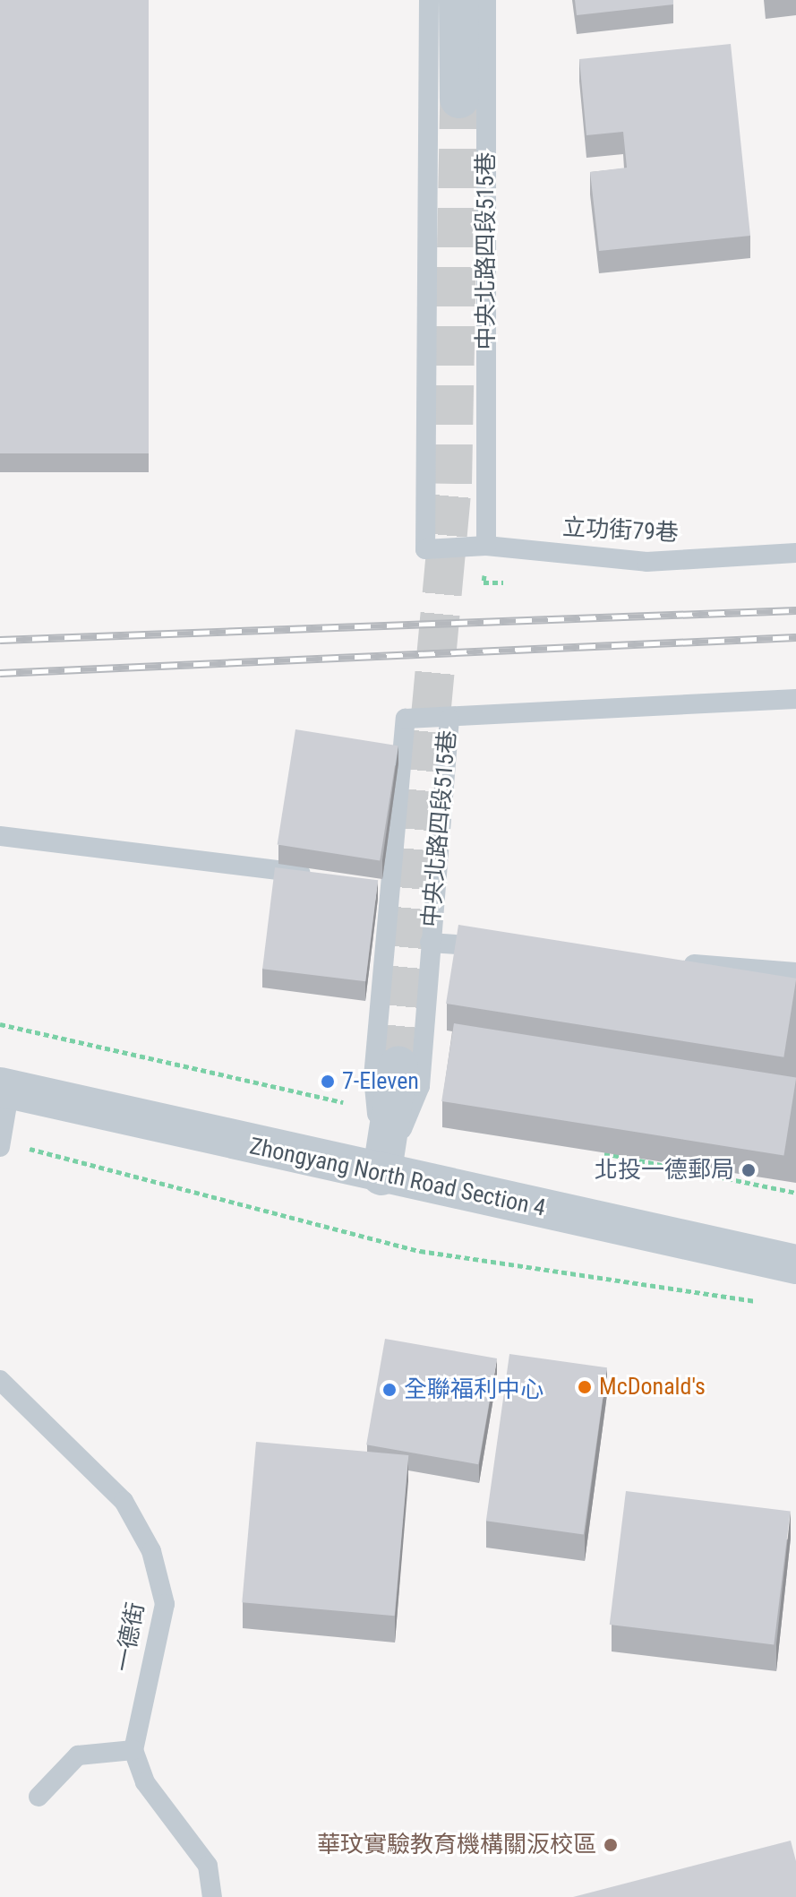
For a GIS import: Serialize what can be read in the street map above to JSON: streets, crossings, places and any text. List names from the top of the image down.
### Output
{
  "streets": {
    "street": ["Zhongyang North Road Section 4"],
    "lane": ["中央北路四段515巷", "立功街79巷", "一德街"]
  },
  "crossings": [
    ["中央北路四段515巷", "立功街79巷"],
    ["中央北路四段515巷", "Zhongyang North Road Section 4"]
  ],
  "places": [
    "7-Eleven",
    "北投一德郵局",
    "McDonald's",
    "全聯福利中心",
    "華玟實驗教育機構關汳校區"
  ]
}
